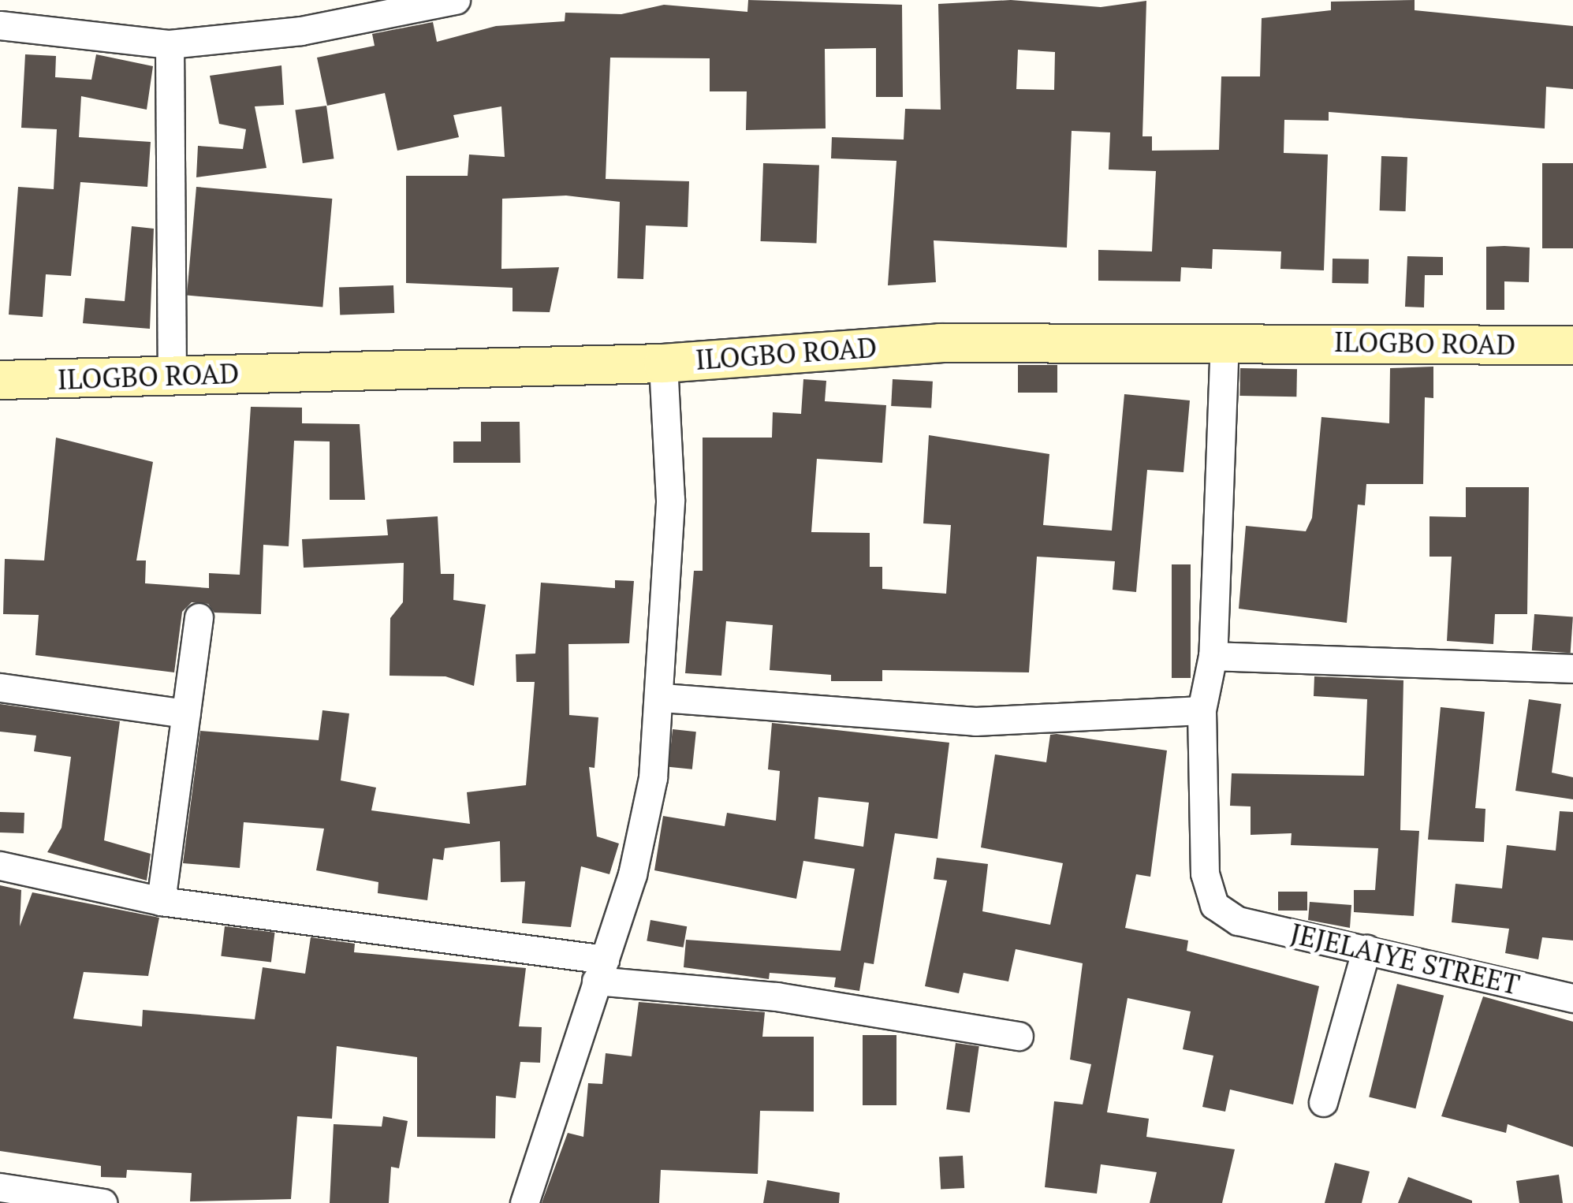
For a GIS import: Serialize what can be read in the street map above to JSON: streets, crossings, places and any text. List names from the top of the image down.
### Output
{
  "streets": {
    "main road": ["ILOGBO ROAD"],
    "street": ["JEJELAIYE STREET"]
  }
}
